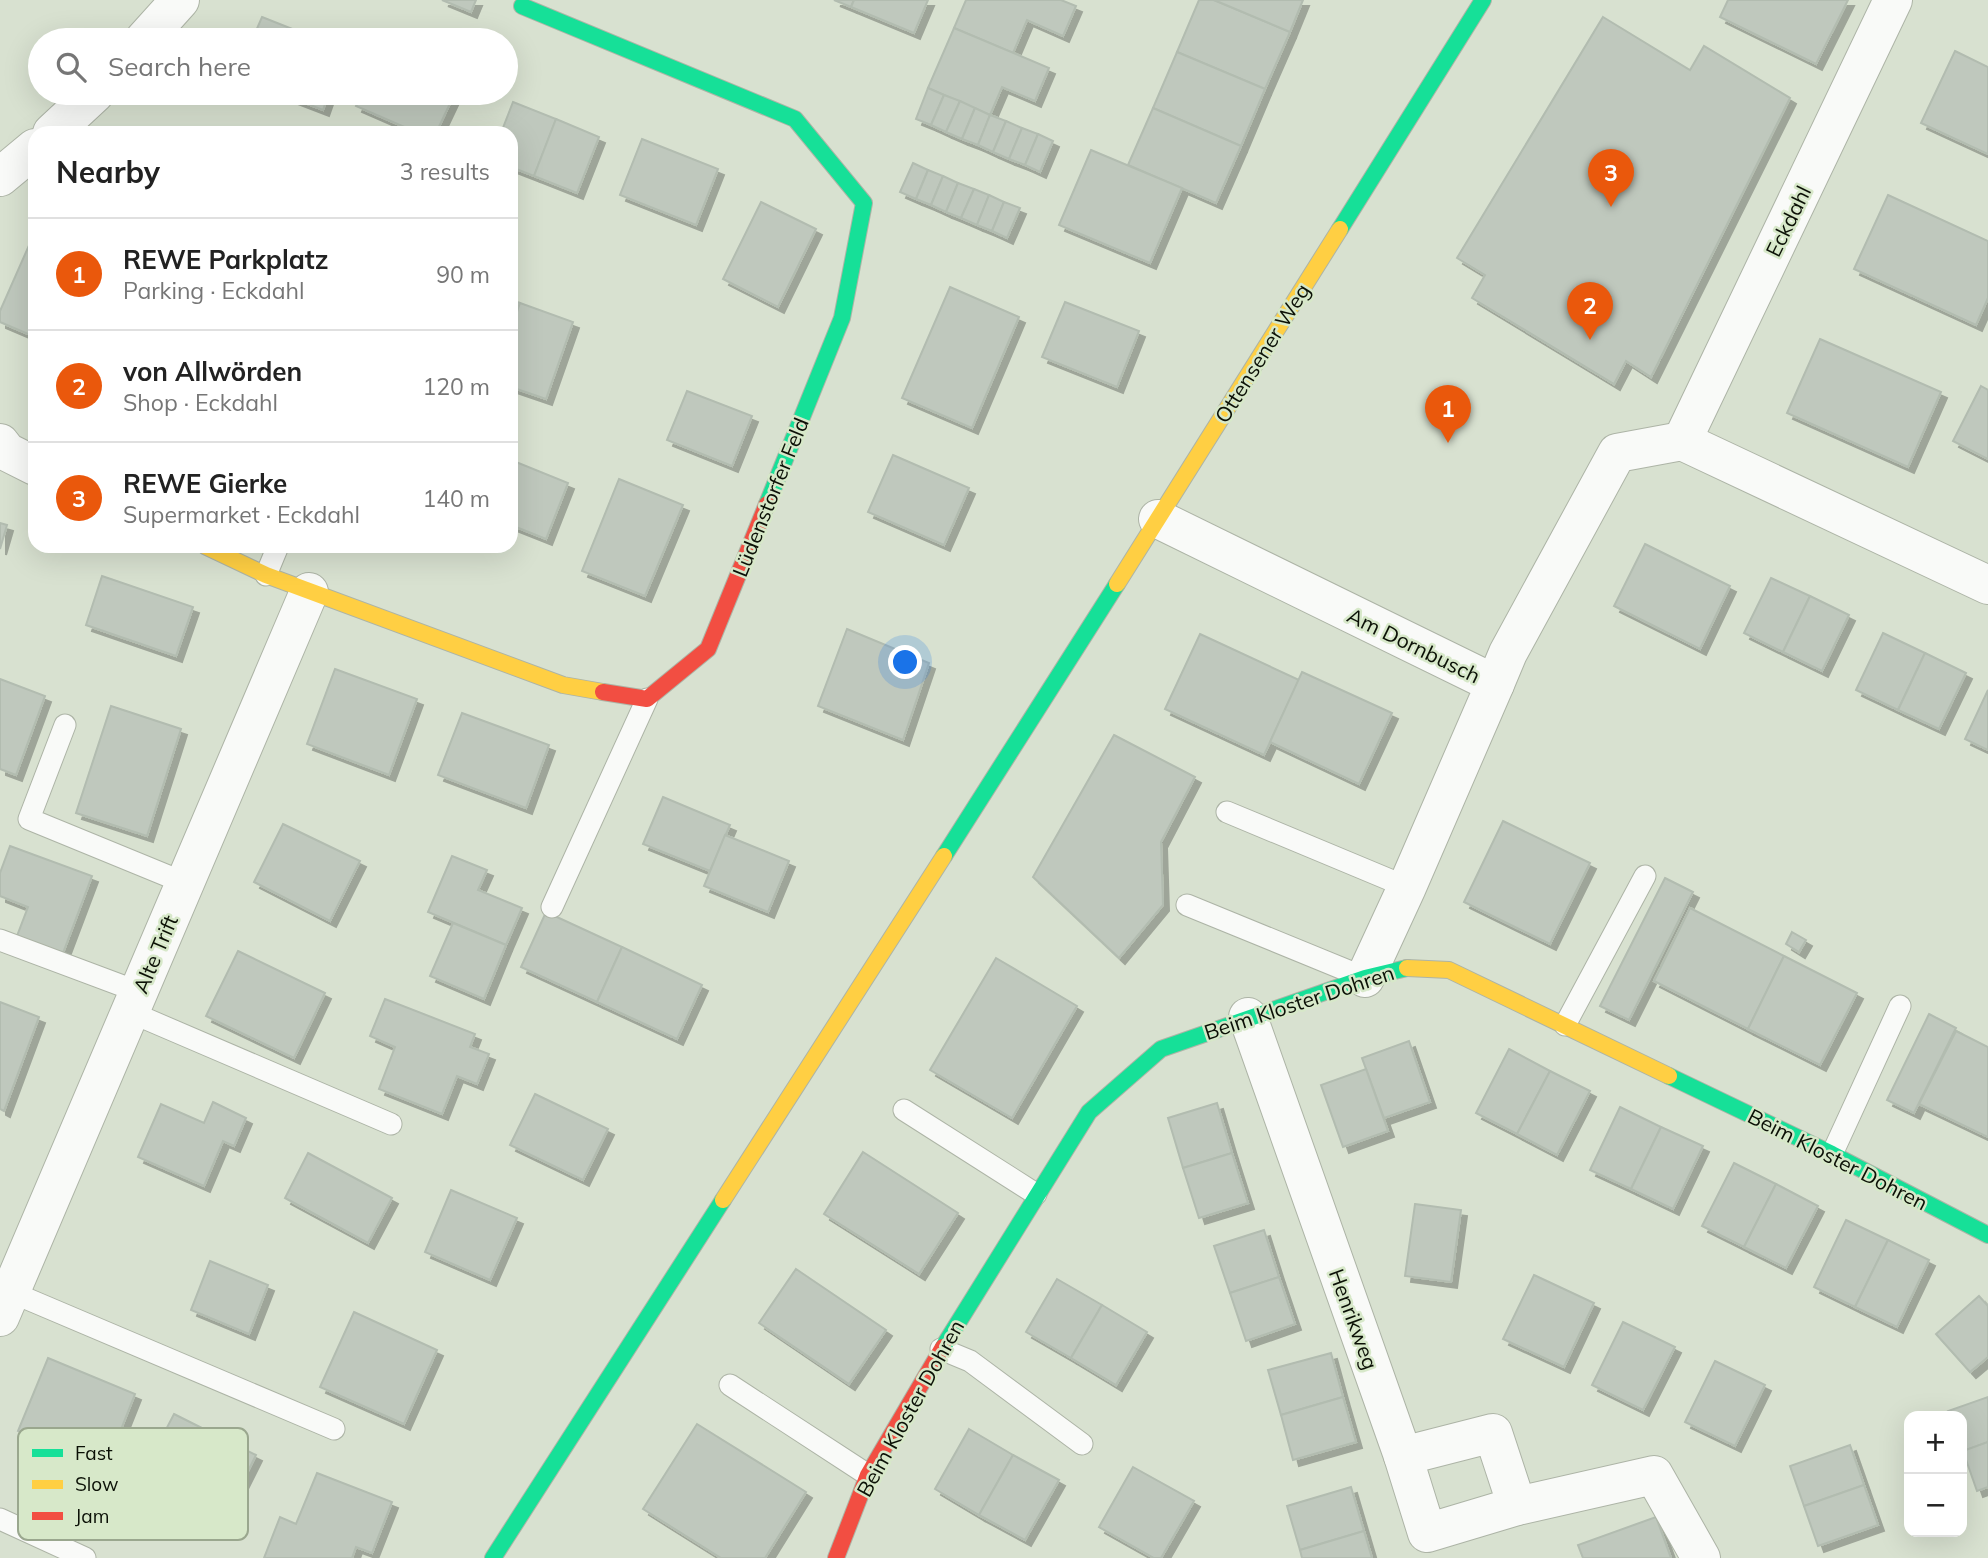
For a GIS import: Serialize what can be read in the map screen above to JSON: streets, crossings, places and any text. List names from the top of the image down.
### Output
{
  "streets": {
    "street": [
      "Eckdahl",
      "Ottensener Weg",
      "Lüdenstorfer Feld",
      "Am Dornbusch",
      "Alte Trift",
      "Beim Kloster Dohren",
      "Henrikweg"
    ]
  },
  "crossings": [
    ["Ottensener Weg", "Am Dornbusch"],
    ["Am Dornbusch", "Beim Kloster Dohren"],
    ["Beim Kloster Dohren", "Henrikweg"]
  ],
  "legend": ["Fast", "Slow", "Jam"],
  "page": {
    "search": "Search here",
    "heading": ["Nearby", "3 results"],
    "pins": ["3", "2", "1"],
    "list": [
      {
        "mark": "1",
        "name": "REWE Parkplatz",
        "note": "Parking · Eckdahl",
        "value": "90 m"
      },
      {
        "mark": "2",
        "name": "von Allwörden",
        "note": "Shop · Eckdahl",
        "value": "120 m"
      },
      {
        "mark": "3",
        "name": "REWE Gierke",
        "note": "Supermarket · Eckdahl",
        "value": "140 m"
      }
    ],
    "map_buttons": ["+", "−"]
  }
}
